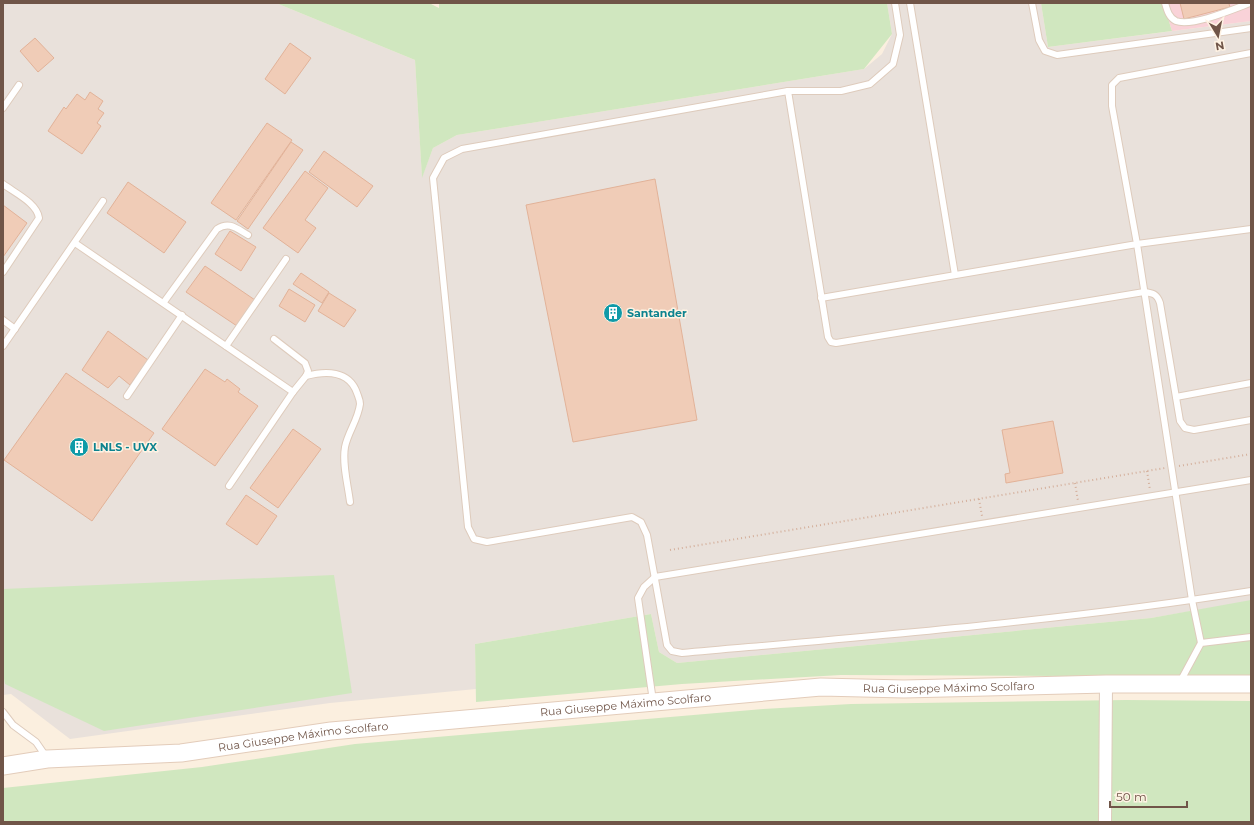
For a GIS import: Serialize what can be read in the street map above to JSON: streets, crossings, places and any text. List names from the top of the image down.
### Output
{
  "streets": {
    "main road": ["Rua Giuseppe Máximo Scolfaro"]
  },
  "places": {
    "building": ["Santander", "LNLS - UVX"]
  },
  "scale_bar": "50 m",
  "north": "bottom"
}
